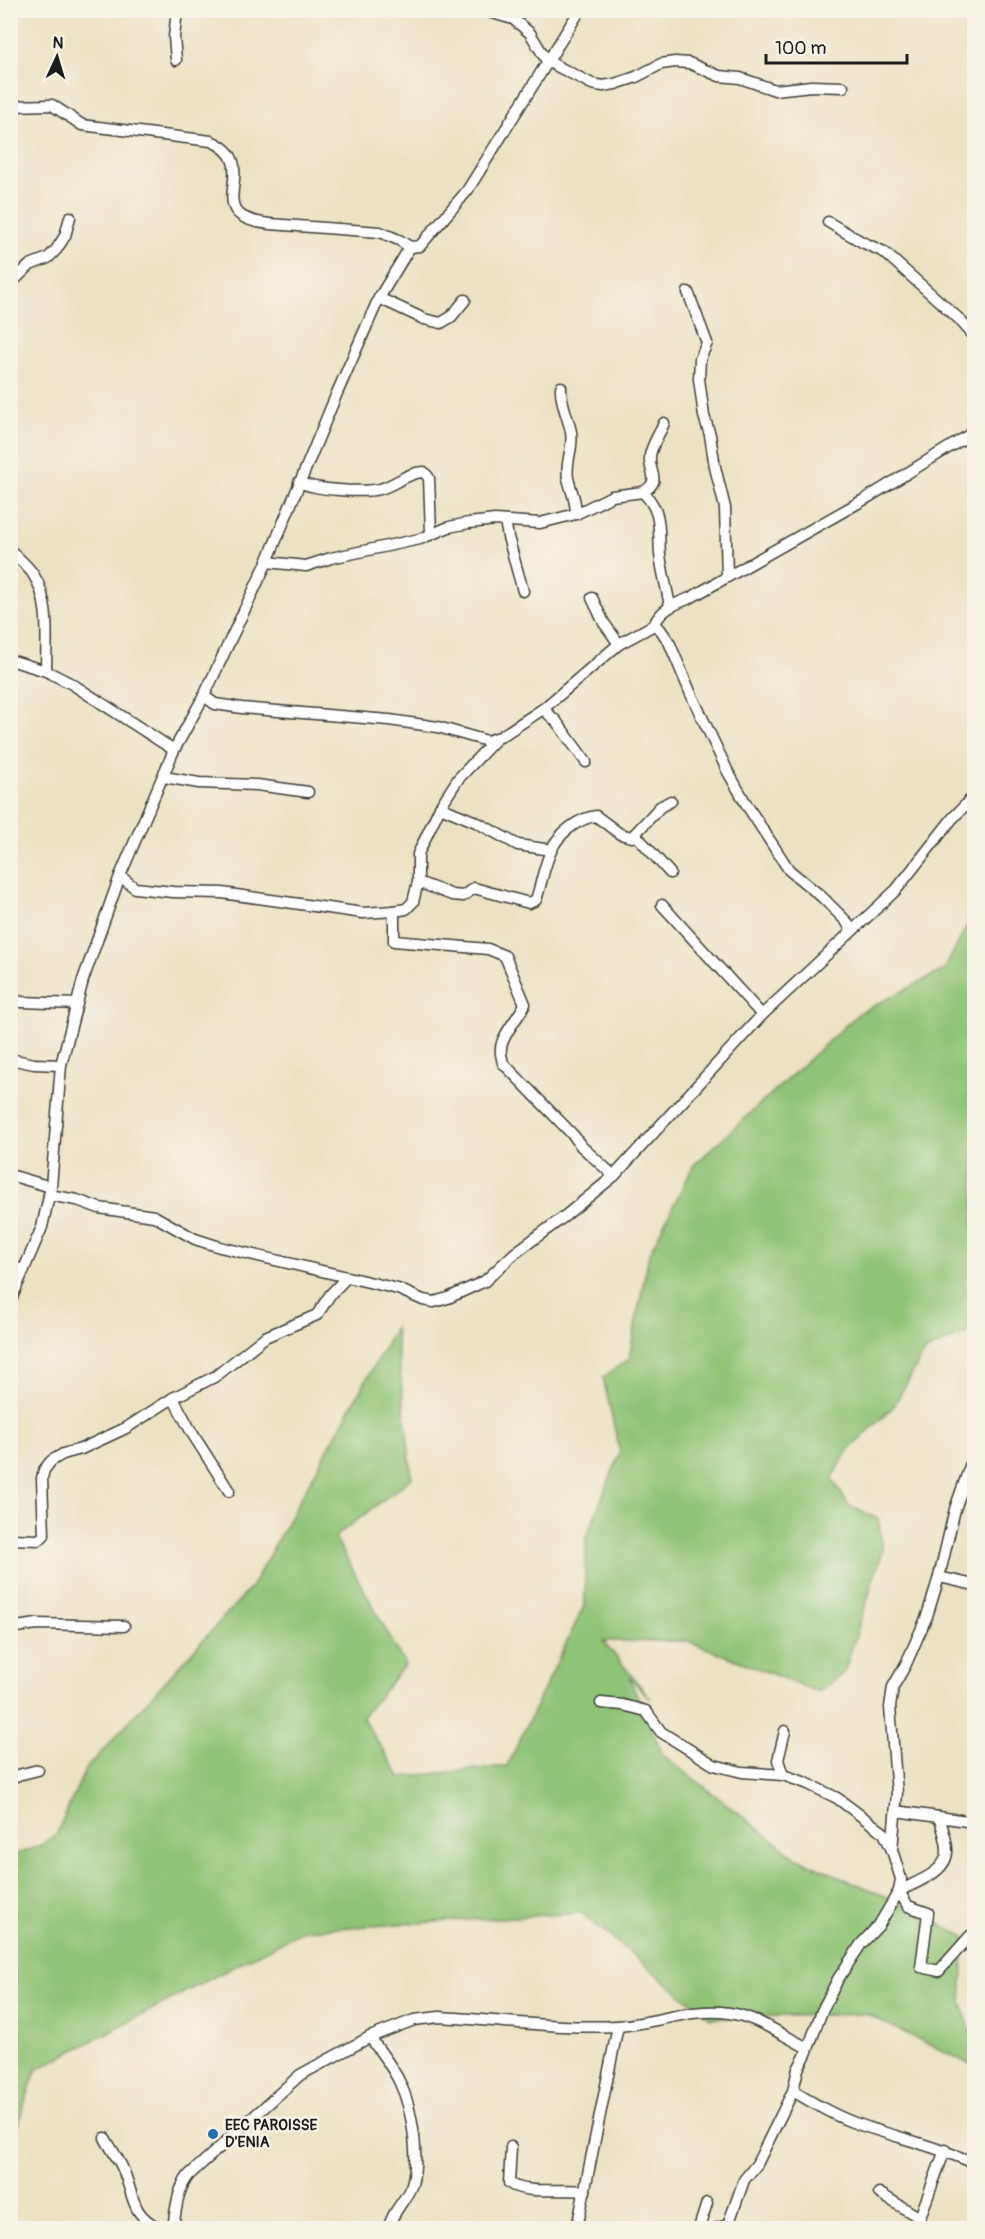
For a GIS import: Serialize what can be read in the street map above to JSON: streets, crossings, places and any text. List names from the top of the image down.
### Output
{
  "places": ["EEC PAROISSE D'ENIA"],
  "scale_bar": "100 m",
  "north": "top"
}
